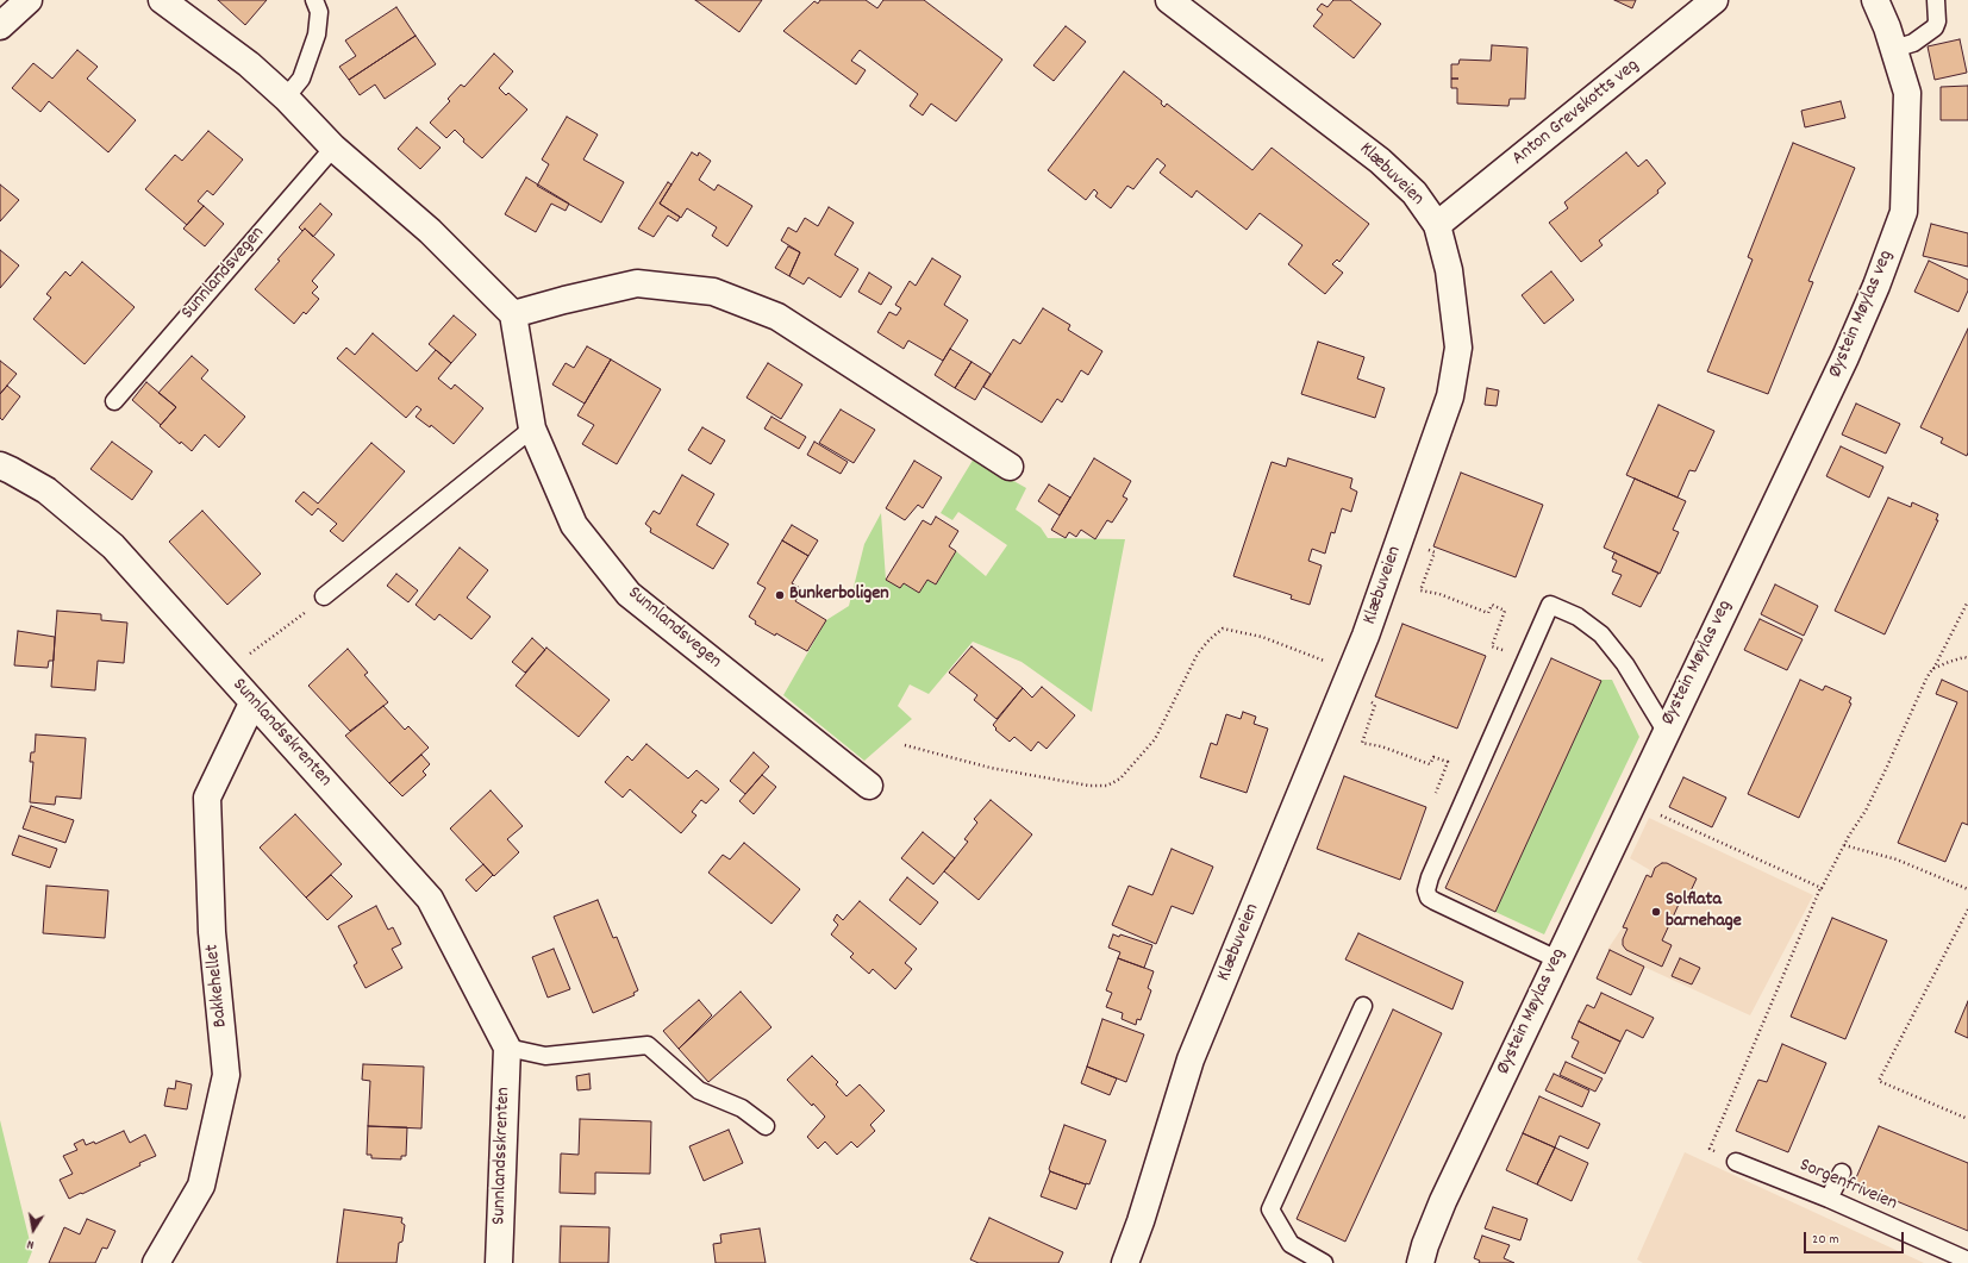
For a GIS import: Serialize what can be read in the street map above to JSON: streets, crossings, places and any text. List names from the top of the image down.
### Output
{
  "streets": {
    "street": [
      "Anton Grevskotts veg",
      "Klæbuveien",
      "Sunnlandsvegen",
      "Øystein Møylas veg",
      "Sunnlandsskrenten",
      "Bakkehellet"
    ],
    "lane": ["Sorgenfriveien"]
  },
  "crossings": [
    ["Anton Grevskotts veg", "Klæbuveien"],
    ["Sunnlandsskrenten", "Bakkehellet"]
  ],
  "places": ["Bunkerboligen", "Solflata barnehage"],
  "scale_bar": "20 m",
  "north": "bottom"
}
